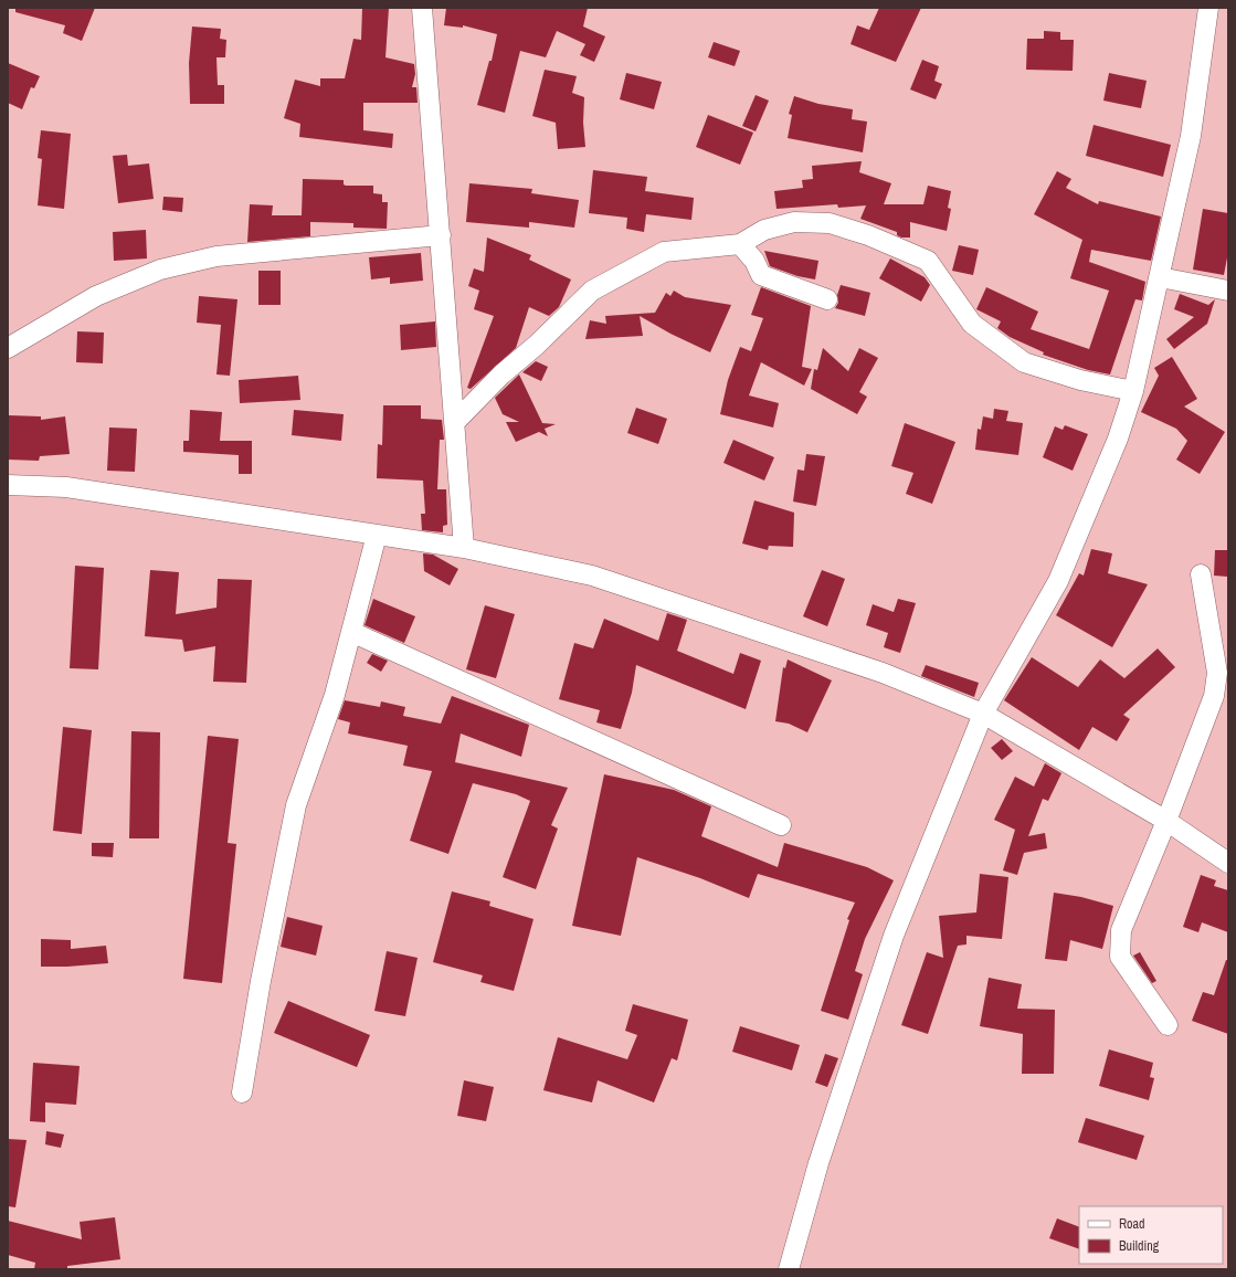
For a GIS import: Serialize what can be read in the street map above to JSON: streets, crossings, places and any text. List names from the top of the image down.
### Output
{
  "legend": ["Road", "Building"]
}
